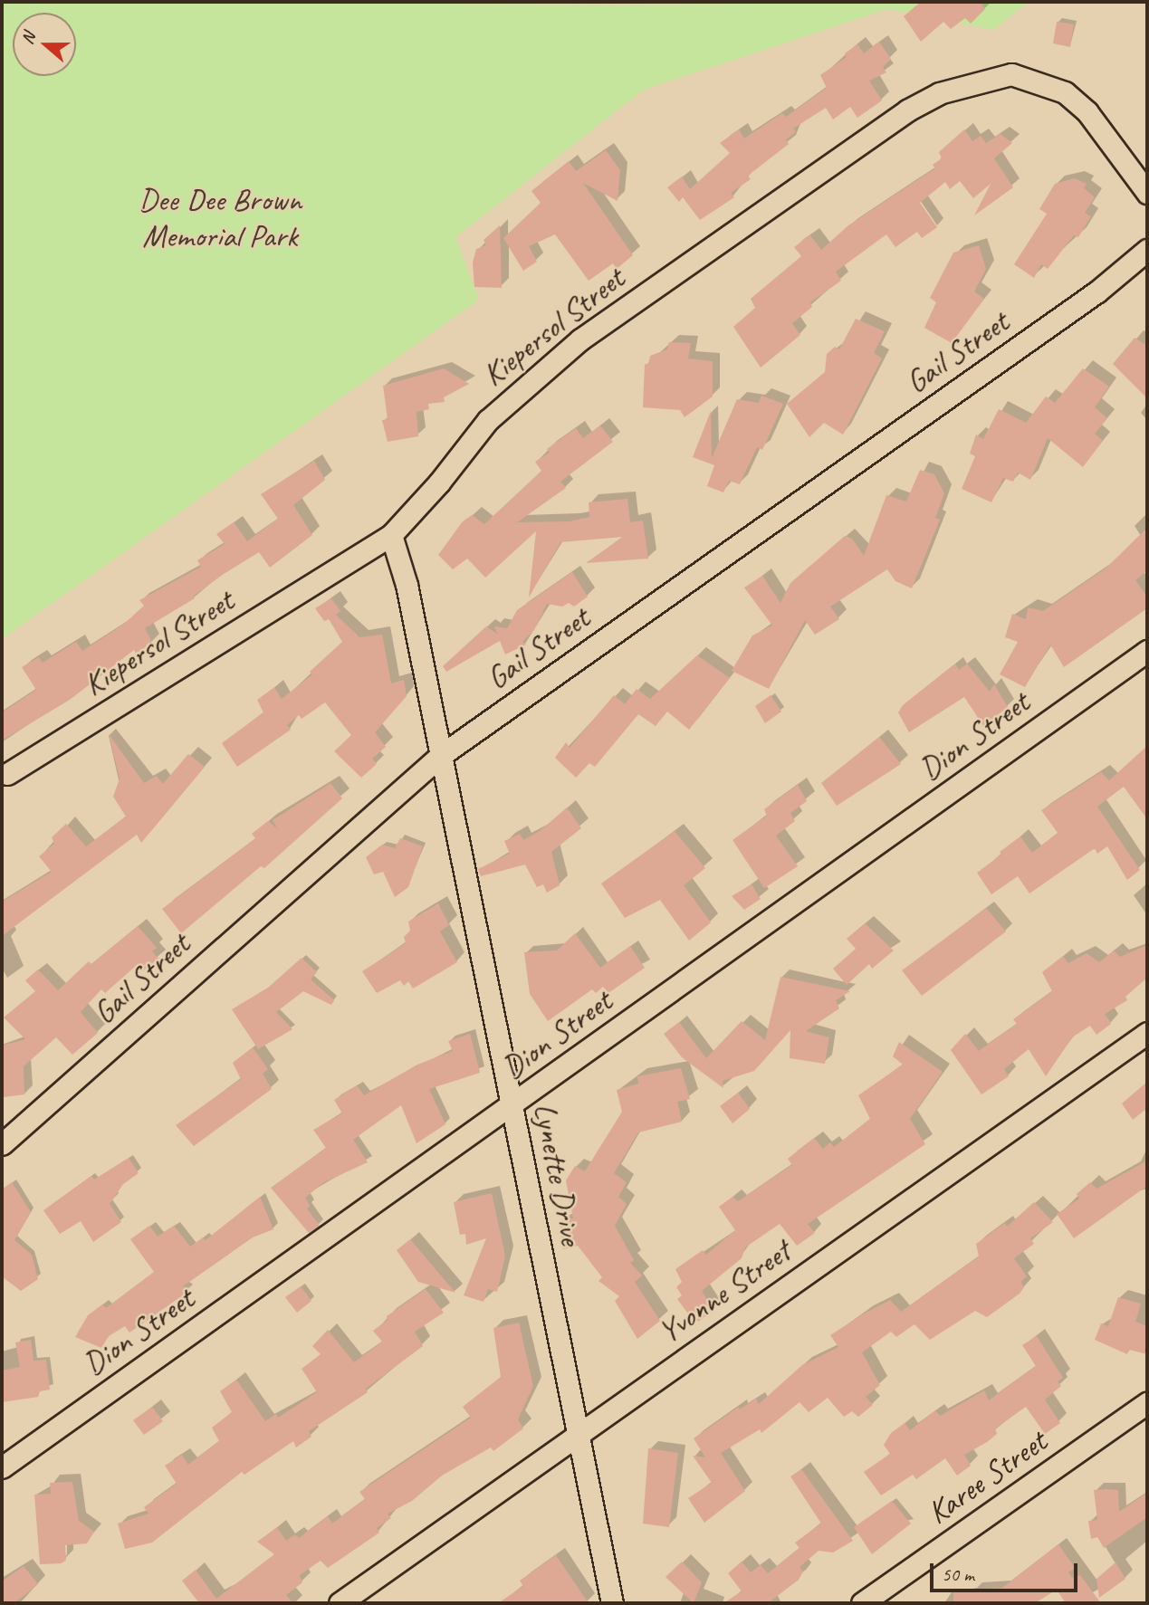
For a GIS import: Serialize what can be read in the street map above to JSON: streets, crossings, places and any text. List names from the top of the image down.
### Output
{
  "streets": {
    "street": [
      "Kiepersol Street",
      "Gail Street",
      "Dion Street",
      "Lynette Drive",
      "Yvonne Street",
      "Karee Street"
    ]
  },
  "crossings": [
    ["Kiepersol Street", "Lynette Drive"],
    ["Gail Street", "Lynette Drive"],
    ["Dion Street", "Lynette Drive"],
    ["Lynette Drive", "Yvonne Street"]
  ],
  "parks": ["Dee Dee Brown Memorial Park"],
  "scale_bar": "50 m",
  "north": "left"
}
